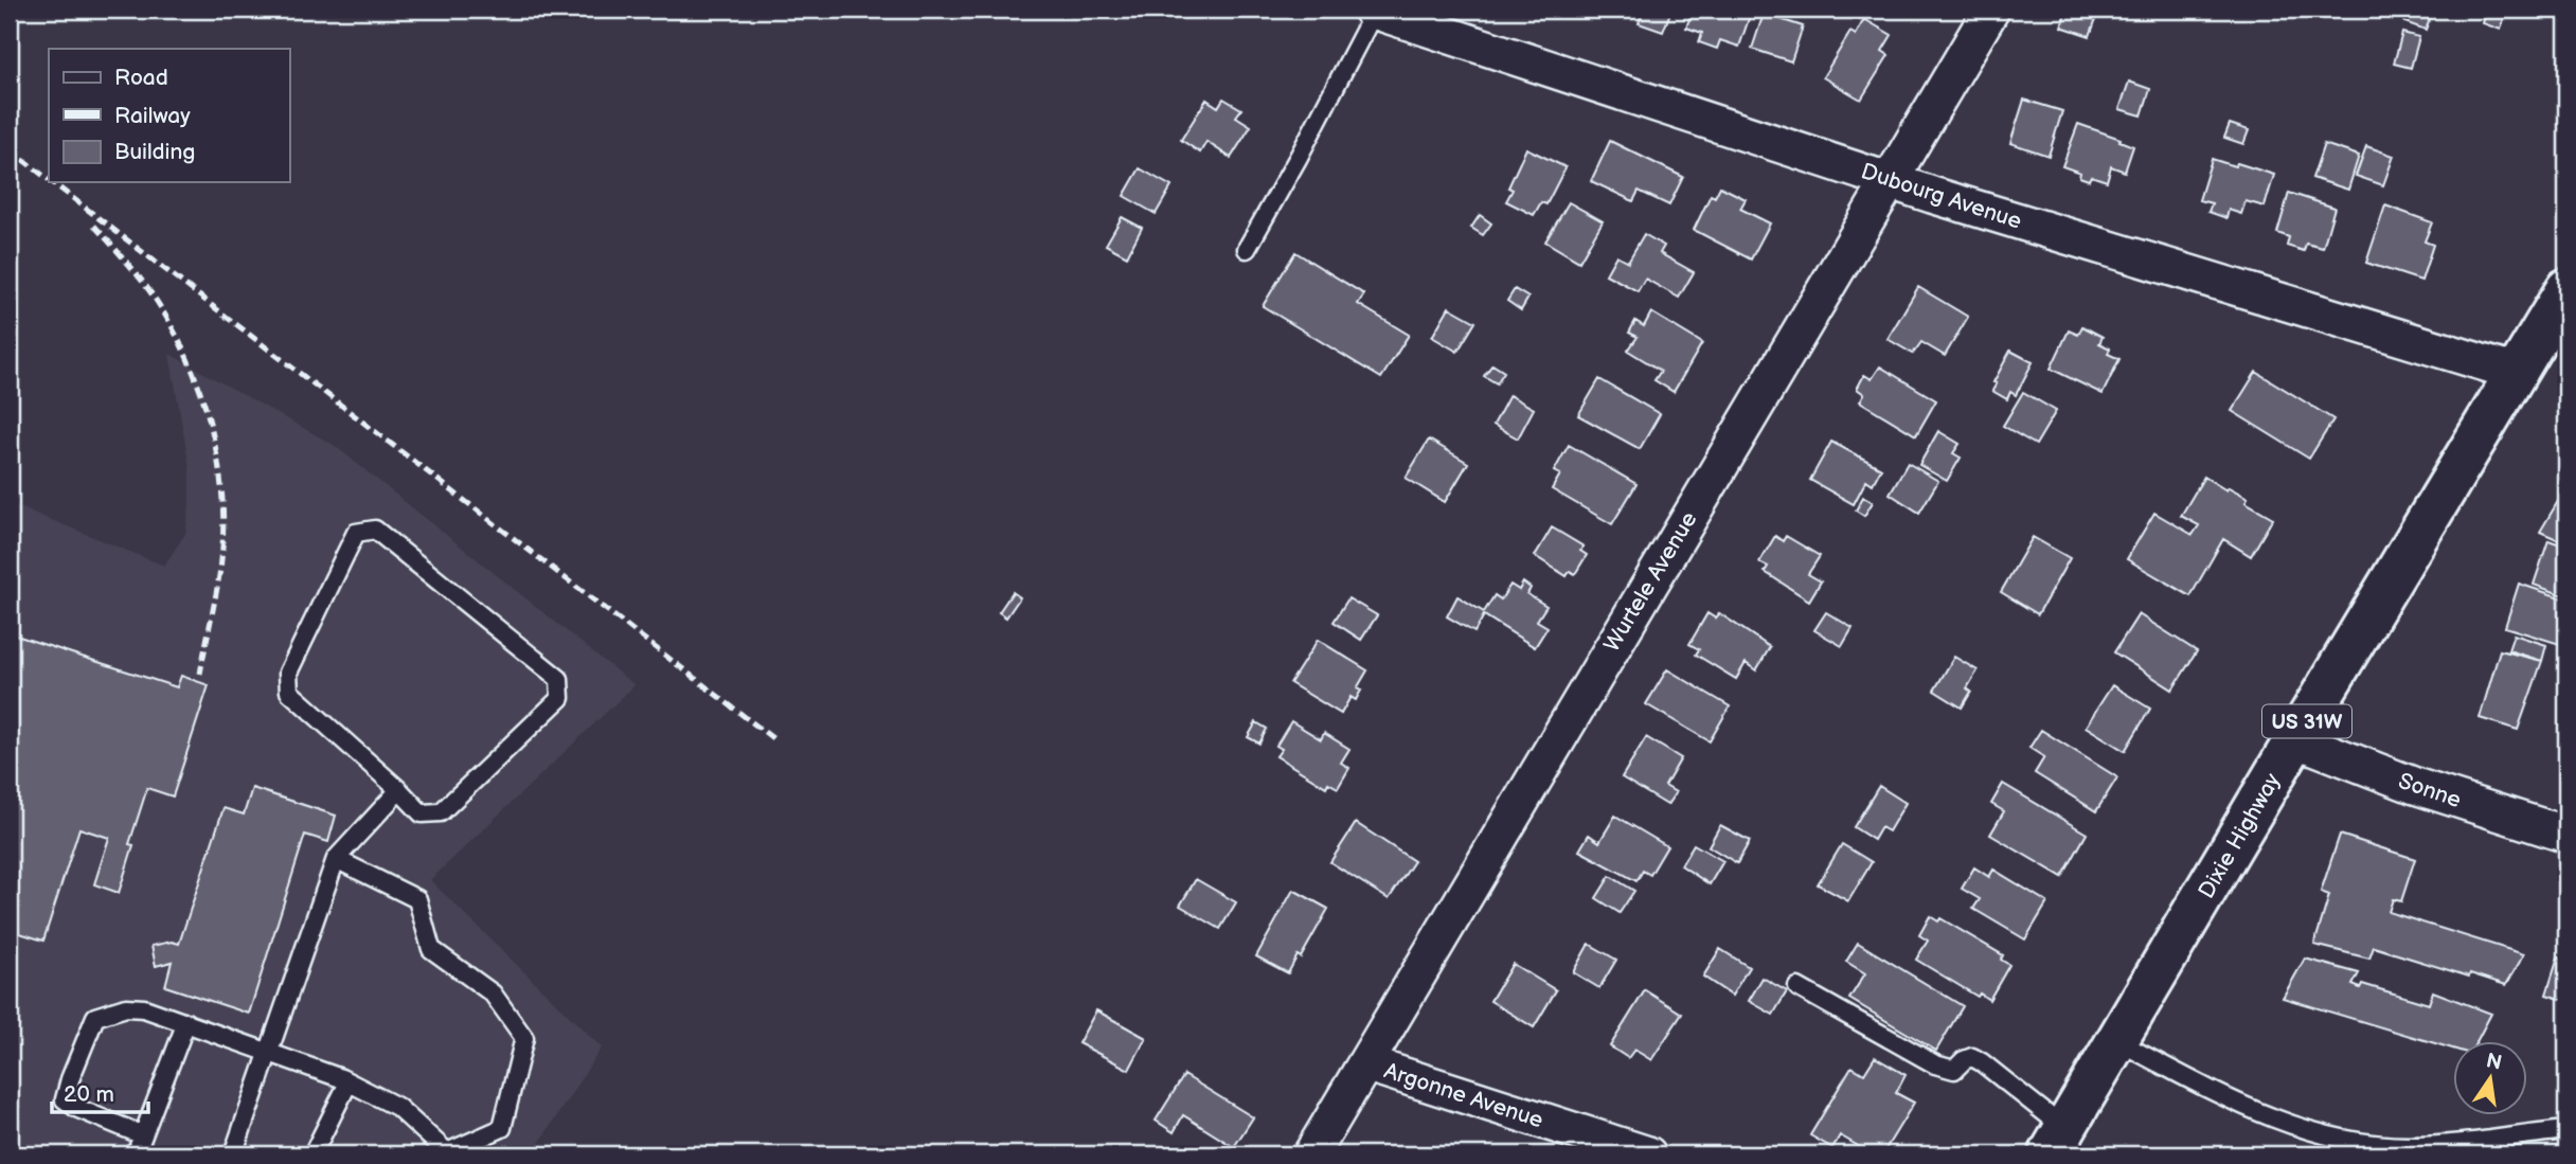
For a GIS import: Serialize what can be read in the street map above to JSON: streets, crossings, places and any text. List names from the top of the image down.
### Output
{
  "streets": {
    "main road": ["US 31W", "Dixie Highway"],
    "street": [
      "Dubourg Avenue",
      "Wurtele Avenue",
      "Sonne",
      "Argonne Avenue"
    ]
  },
  "crossings": [
    ["Dubourg Avenue", "Wurtele Avenue"],
    ["Dubourg Avenue", "Dixie Highway"],
    ["Wurtele Avenue", "Argonne Avenue"],
    ["Sonne", "Dixie Highway"]
  ],
  "legend": ["Road", "Railway", "Building"],
  "scale_bar": "20 m",
  "north": "top"
}
